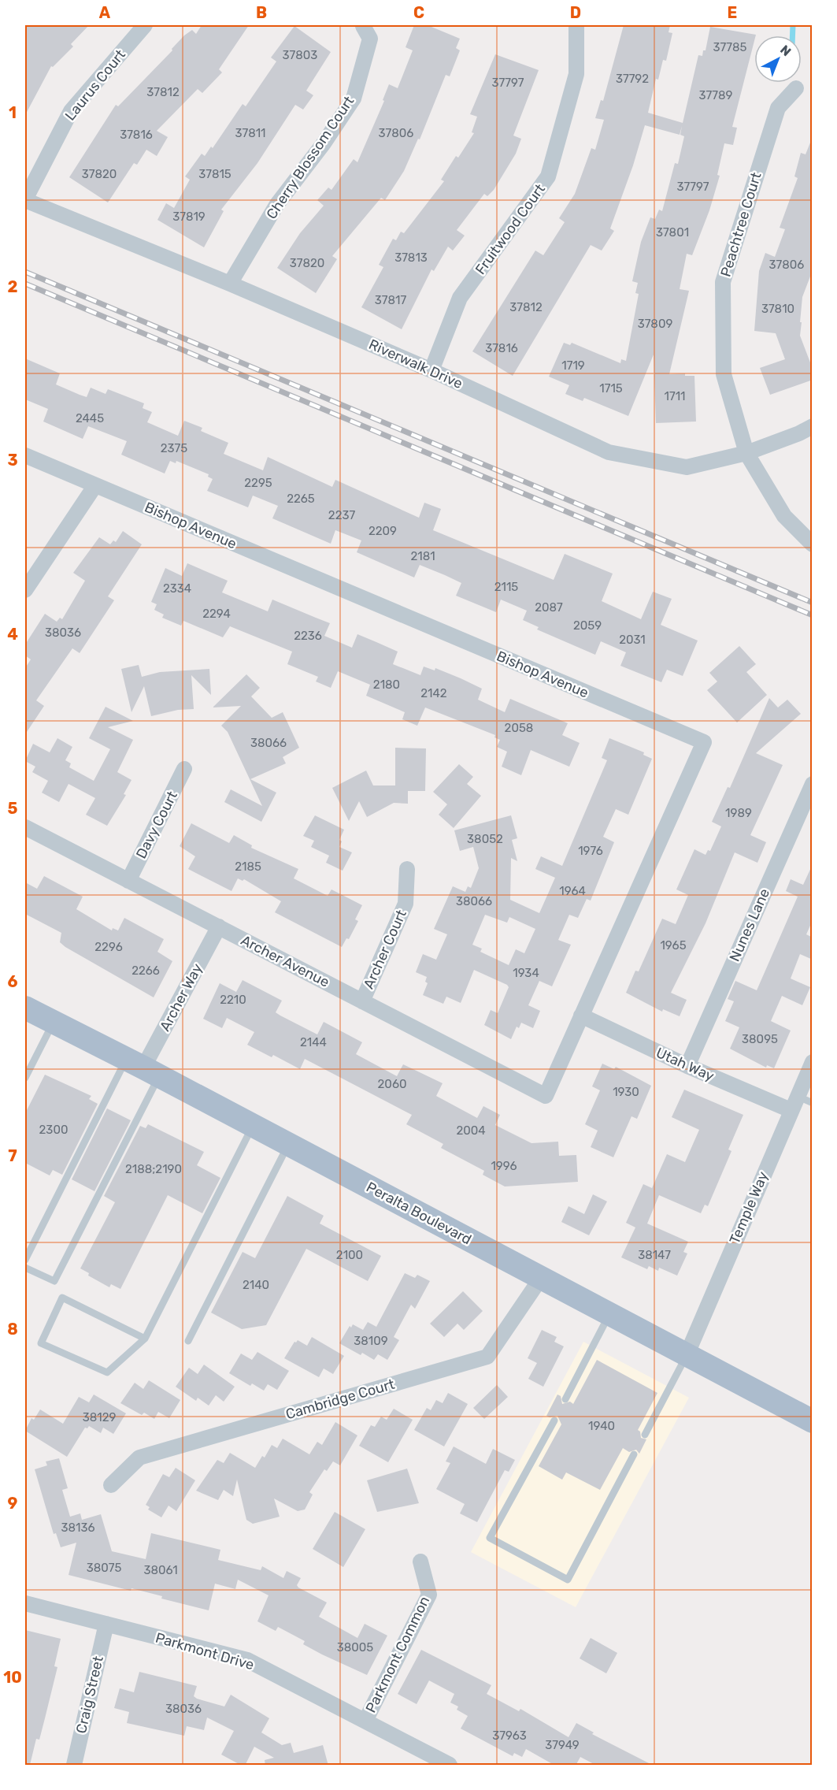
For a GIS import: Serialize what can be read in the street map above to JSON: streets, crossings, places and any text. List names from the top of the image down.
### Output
{
  "streets": {
    "main road": ["Peralta Boulevard"],
    "street": [
      "Laurus Court",
      "Cherry Blossom Court",
      "Peachtree Court",
      "Fruitwood Court",
      "Riverwalk Drive",
      "Bishop Avenue",
      "Davy Court",
      "Nunes Lane",
      "Archer Court",
      "Archer Avenue",
      "Archer Way",
      "Utah Way",
      "Temple Way",
      "Cambridge Court",
      "Parkmont Drive",
      "Parkmont Common",
      "Craig Street"
    ]
  },
  "crossings": [
    ["Laurus Court", "Riverwalk Drive"],
    ["Cherry Blossom Court", "Riverwalk Drive"],
    ["Peachtree Court", "Riverwalk Drive"],
    ["Fruitwood Court", "Riverwalk Drive"],
    ["Bishop Avenue", "Archer Avenue"],
    ["Bishop Avenue", "Utah Way"],
    ["Davy Court", "Archer Avenue"],
    ["Nunes Lane", "Utah Way"],
    ["Archer Court", "Archer Avenue"],
    ["Archer Avenue", "Archer Way"],
    ["Archer Way", "Peralta Boulevard"],
    ["Utah Way", "Temple Way"],
    ["Temple Way", "Peralta Boulevard"],
    ["Peralta Boulevard", "Cambridge Court"],
    ["Parkmont Drive", "Parkmont Common"],
    ["Parkmont Drive", "Craig Street"]
  ],
  "house_numbers": [
    "37785",
    "37803",
    "37792",
    "37797",
    "37812",
    "37789",
    "37811",
    "37806",
    "37816",
    "37820",
    "37815",
    "37797",
    "37819",
    "37801",
    "37813",
    "37820",
    "37806",
    "37817",
    "37812",
    "37810",
    "37809",
    "37816",
    "1719",
    "1715",
    "1711",
    "2445",
    "2375",
    "2295",
    "2265",
    "2237",
    "2209",
    "2181",
    "2115",
    "2334",
    "2087",
    "2294",
    "2059",
    "38036",
    "2236",
    "2031",
    "2180",
    "2142",
    "2058",
    "38066",
    "1989",
    "38052",
    "1976",
    "2185",
    "1964",
    "38066",
    "1965",
    "2296",
    "2266",
    "1934",
    "2210",
    "38095",
    "2144",
    "2060",
    "1930",
    "2300",
    "2004",
    "1996",
    "2188;2190",
    "2100",
    "38147",
    "2140",
    "38109",
    "38129",
    "1940",
    "38136",
    "38075",
    "38061",
    "38005",
    "38036",
    "37963",
    "37949"
  ],
  "north": "top right",
  "grid": {
    "columns": [
      "A",
      "B",
      "C",
      "D",
      "E"
    ],
    "rows": [
      "1",
      "2",
      "3",
      "4",
      "5",
      "6",
      "7",
      "8",
      "9",
      "10"
    ]
  }
}
